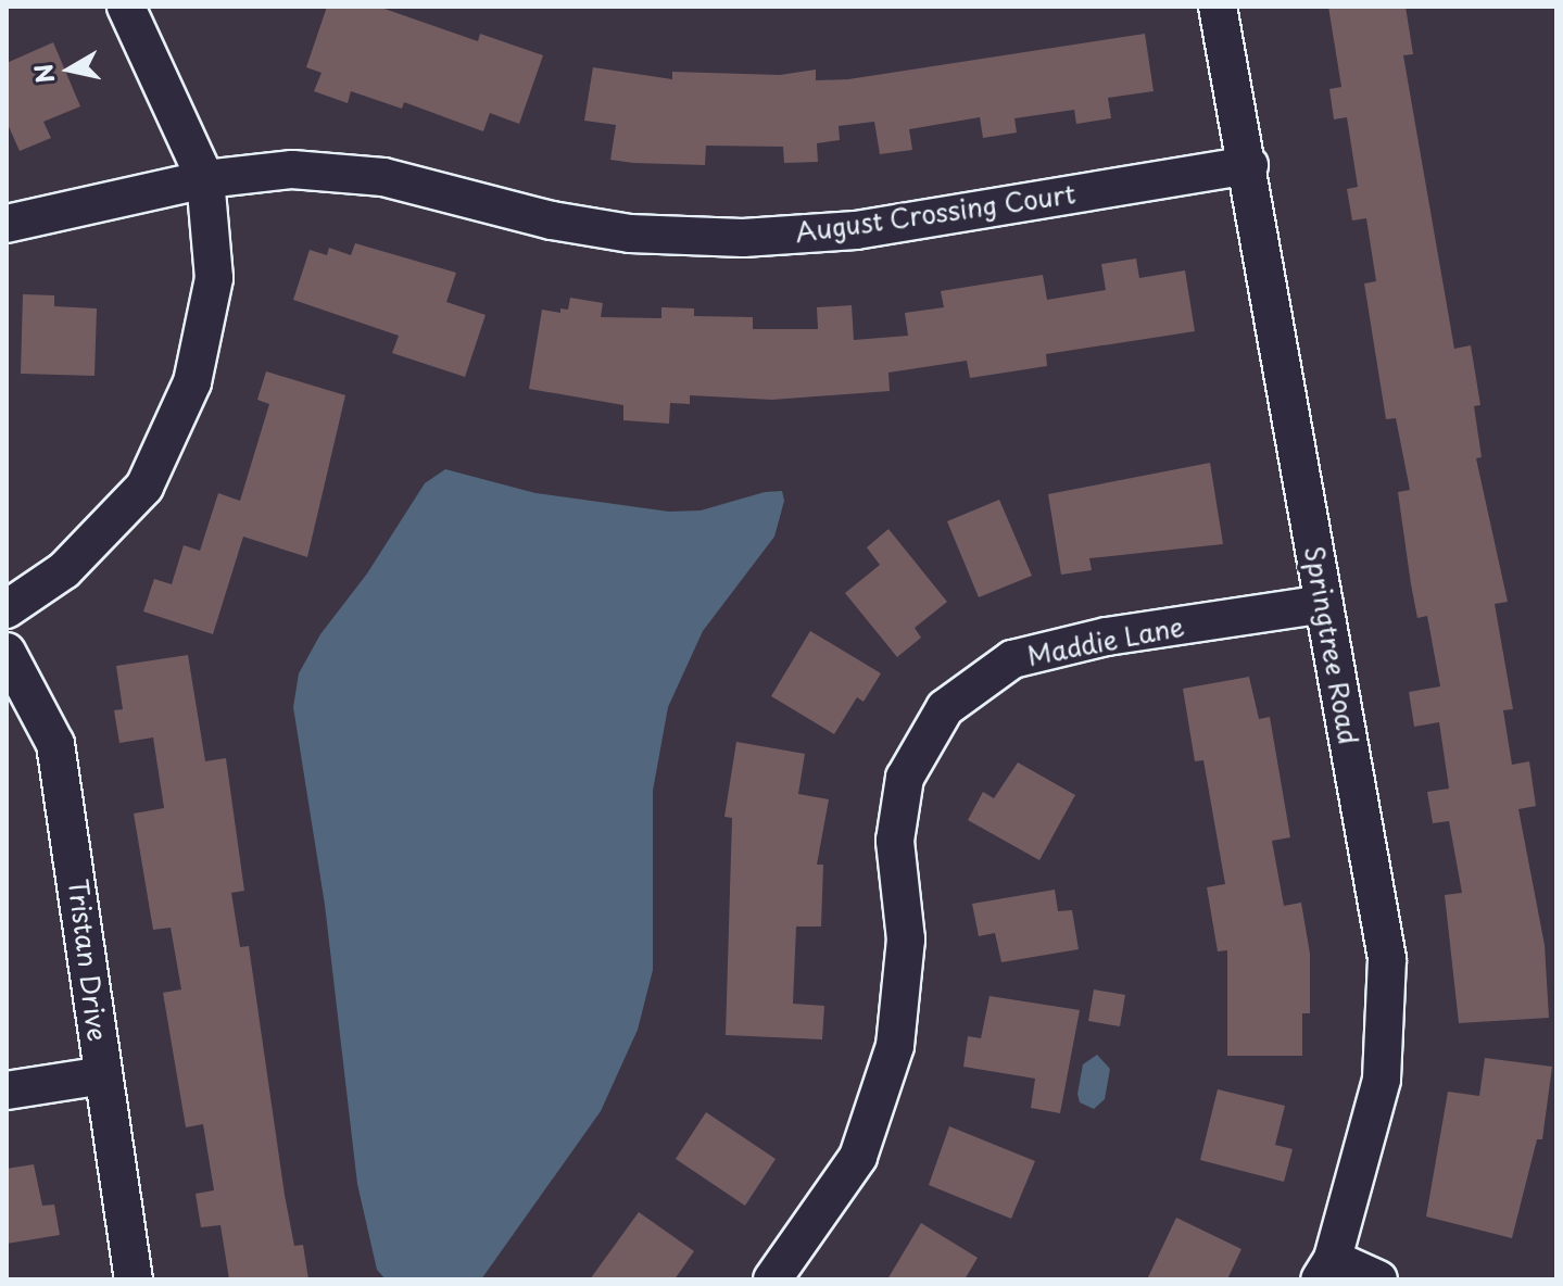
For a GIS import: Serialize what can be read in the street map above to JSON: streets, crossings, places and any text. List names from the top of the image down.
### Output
{
  "streets": {
    "street": [
      "August Crossing Court",
      "Maddie Lane",
      "Springtree Road",
      "Tristan Drive"
    ]
  },
  "crossings": [
    ["August Crossing Court", "Springtree Road"],
    ["Maddie Lane", "Springtree Road"]
  ],
  "north": "left"
}
